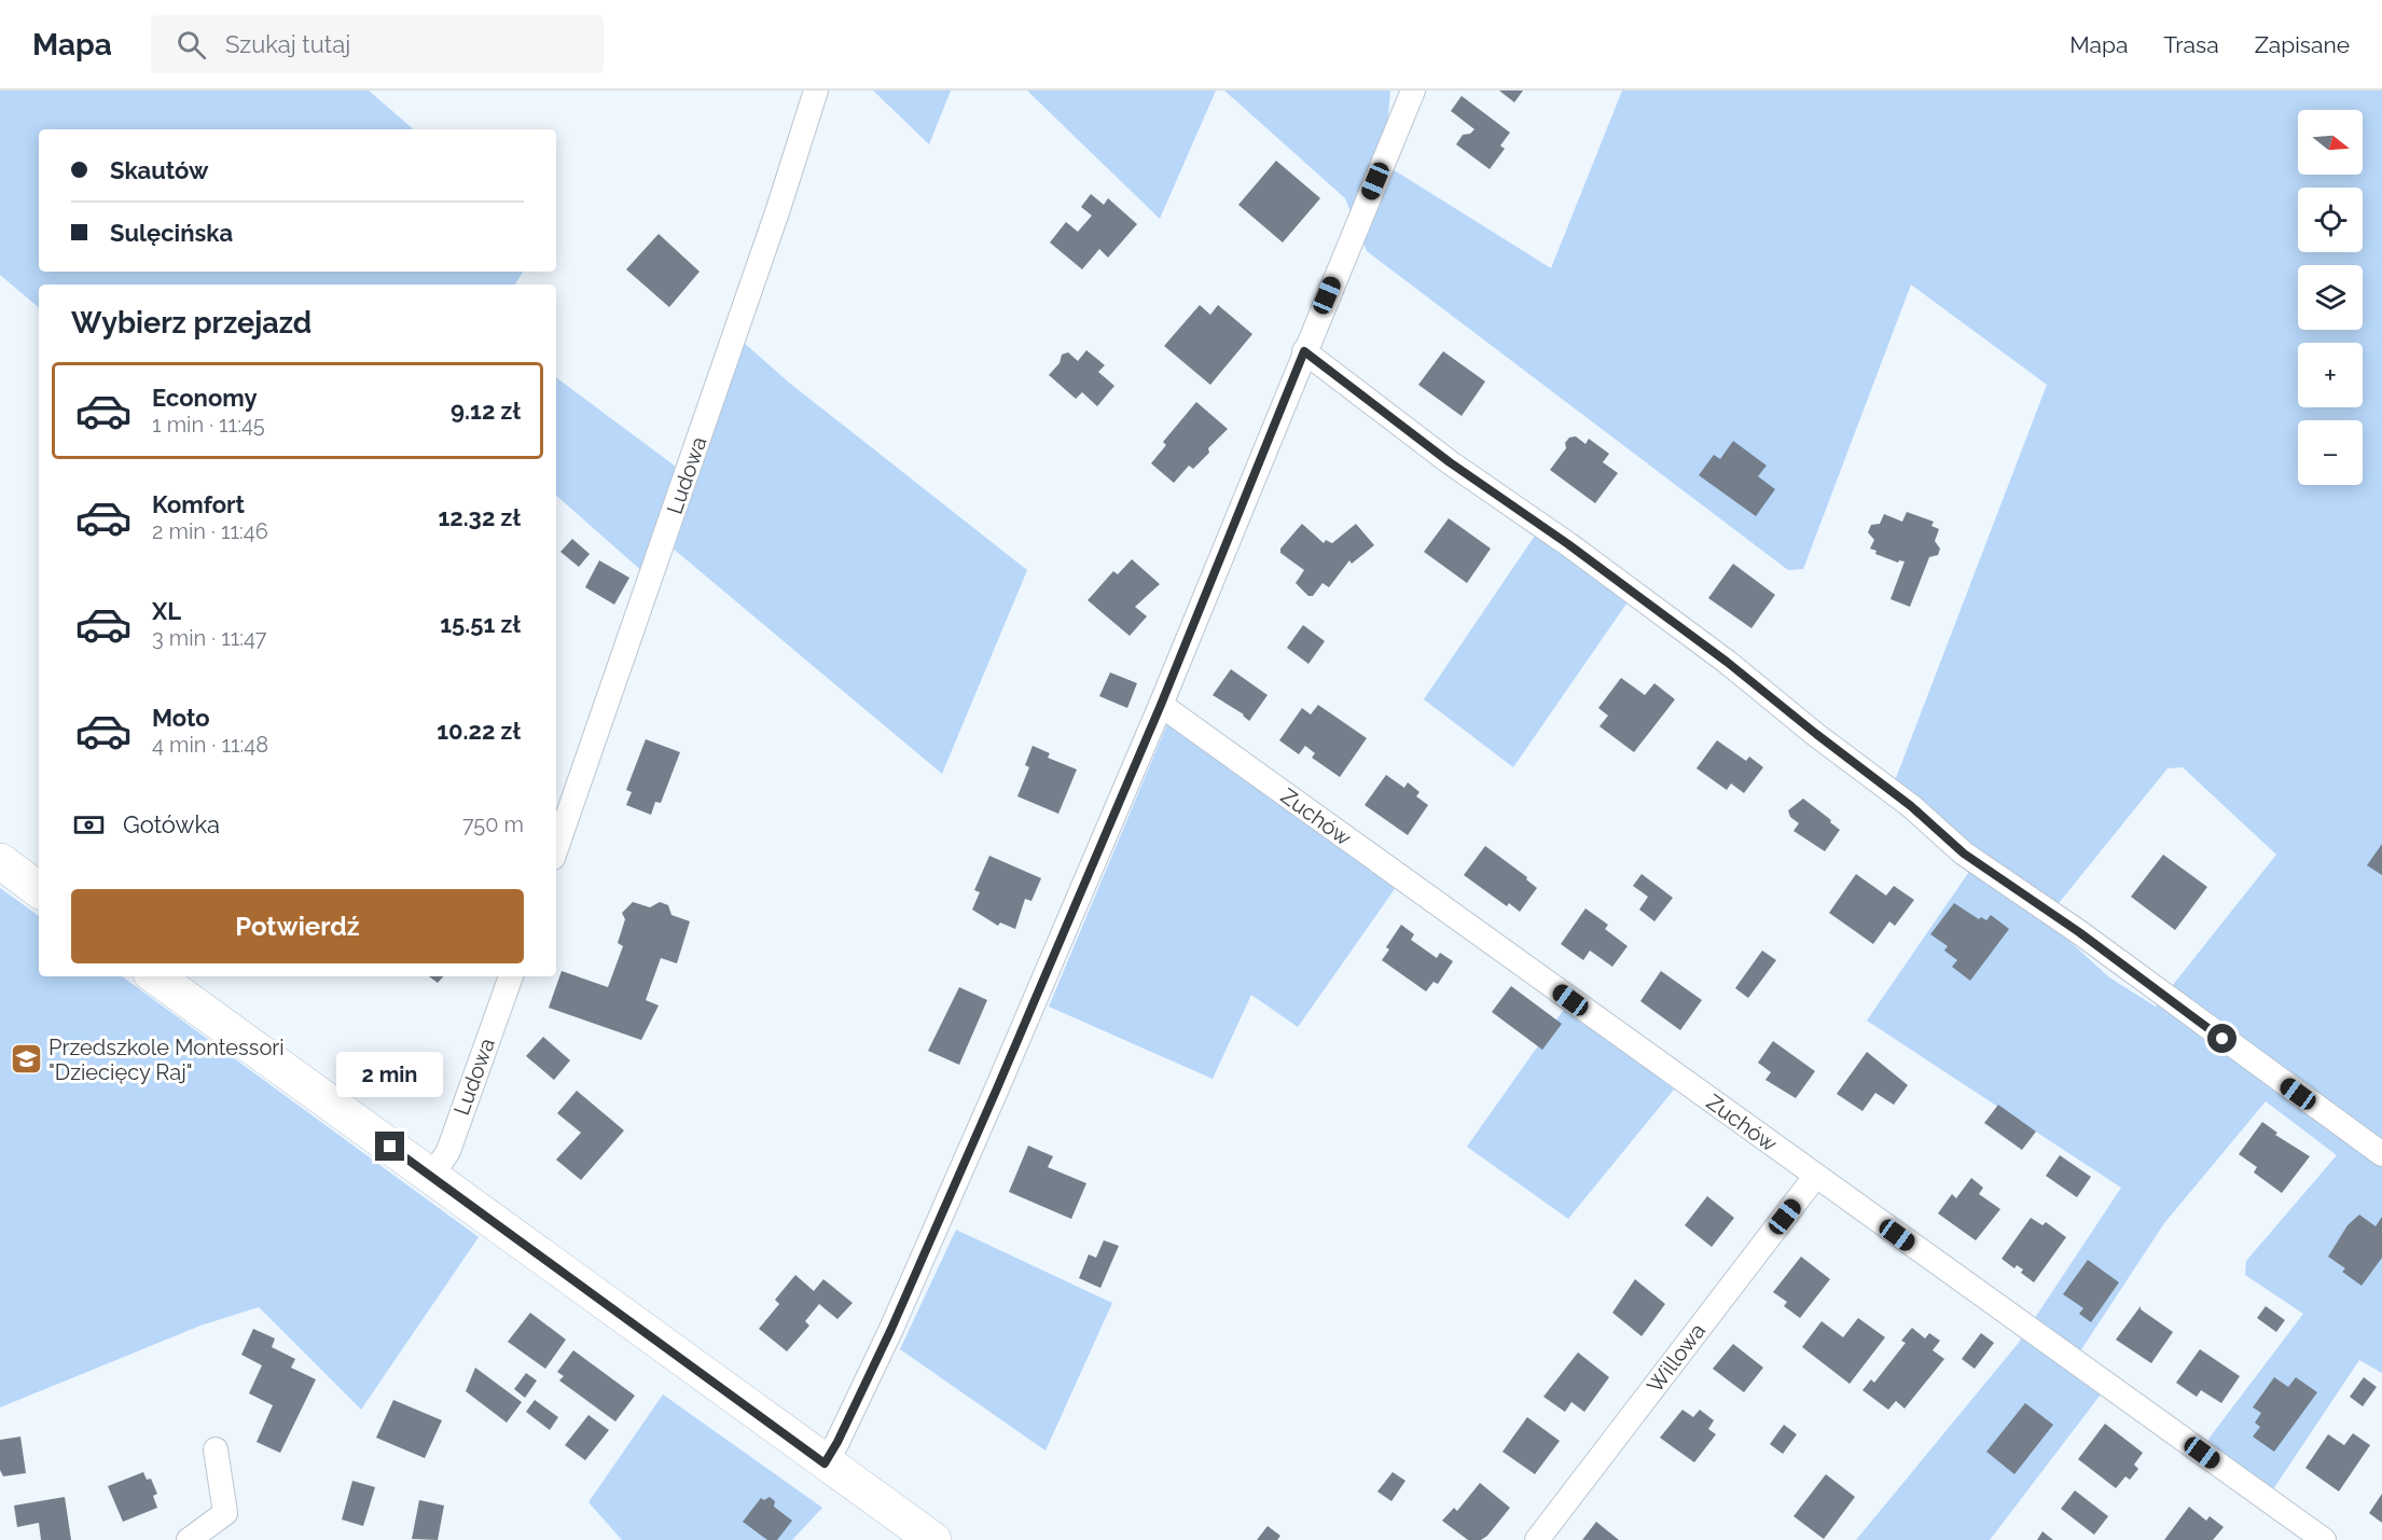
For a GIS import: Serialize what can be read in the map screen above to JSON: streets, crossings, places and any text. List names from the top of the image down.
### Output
{
  "streets": {
    "street": ["Ludowa", "Zuchów", "Willowa"]
  },
  "crossings": [
    ["Zuchów", "Willowa"]
  ],
  "places": {
    "school or university": ["Przedszkole Montessori \"Dziecięcy Raj\""]
  },
  "north": "right",
  "page": {
    "header": "Mapa",
    "search": "Szukaj tutaj",
    "nav": ["Mapa", "Trasa", "Zapisane"],
    "map_buttons": ["+", "−"],
    "banner": ["Skautów", "Sulęcińska"],
    "heading": "Wybierz przejazd",
    "list": [
      {
        "name": "Economy",
        "note": "1 min · 11:45",
        "value": "9.12 zł"
      },
      {
        "name": "Komfort",
        "note": "2 min · 11:46",
        "value": "12.32 zł"
      },
      {
        "name": "XL",
        "note": "3 min · 11:47",
        "value": "15.51 zł"
      },
      {
        "name": "Moto",
        "note": "4 min · 11:48",
        "value": "10.22 zł"
      }
    ],
    "pay": ["Gotówka", "750 m"],
    "buttons": "Potwierdź",
    "bubble": "2 min"
  }
}
